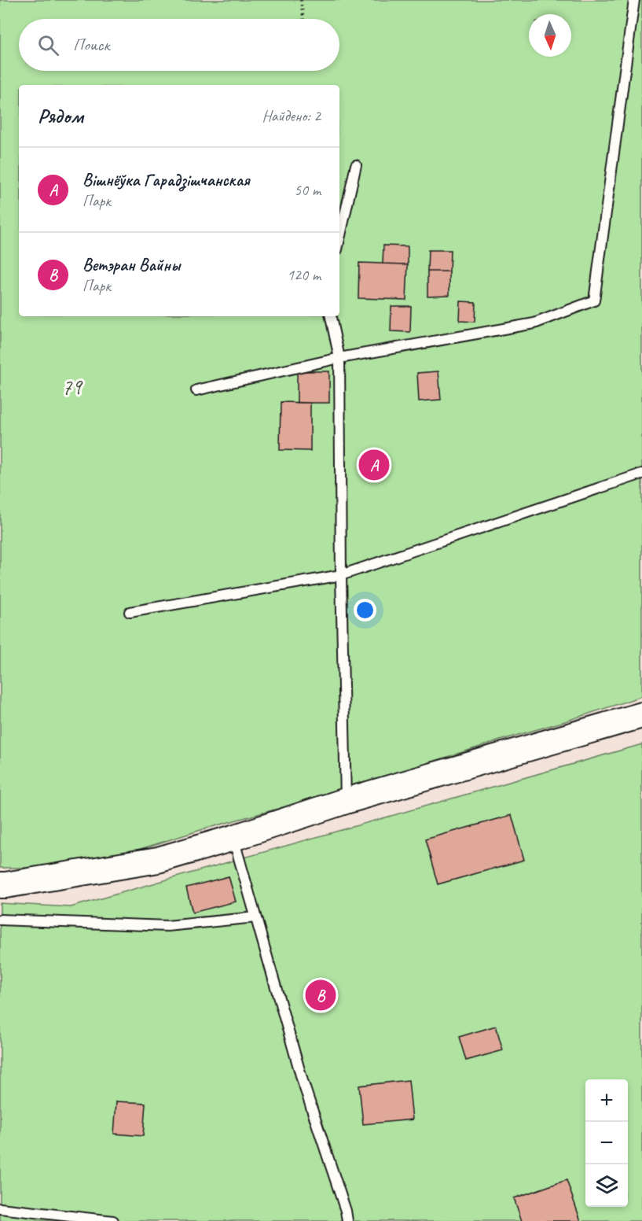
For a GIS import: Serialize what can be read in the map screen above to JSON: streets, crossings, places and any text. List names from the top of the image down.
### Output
{
  "parks": ["79"],
  "north": "bottom",
  "page": {
    "search": "Поиск",
    "heading": ["Рядом", "Найдено: 2"],
    "list": [
      {
        "mark": "A",
        "name": "Вішнёўка Гарадзішчанская",
        "note": "Парк",
        "value": "50 m"
      },
      {
        "mark": "B",
        "name": "Ветэран Вайны",
        "note": "Парк",
        "value": "120 m"
      }
    ],
    "pins": ["A", "B"],
    "map_buttons": ["+", "−"]
  }
}
